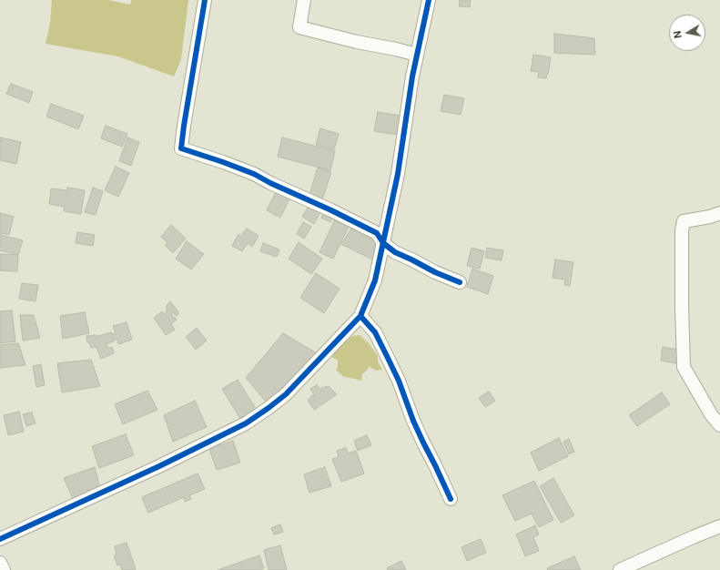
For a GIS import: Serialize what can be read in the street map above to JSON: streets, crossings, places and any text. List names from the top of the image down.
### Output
{
  "north": "left"
}
